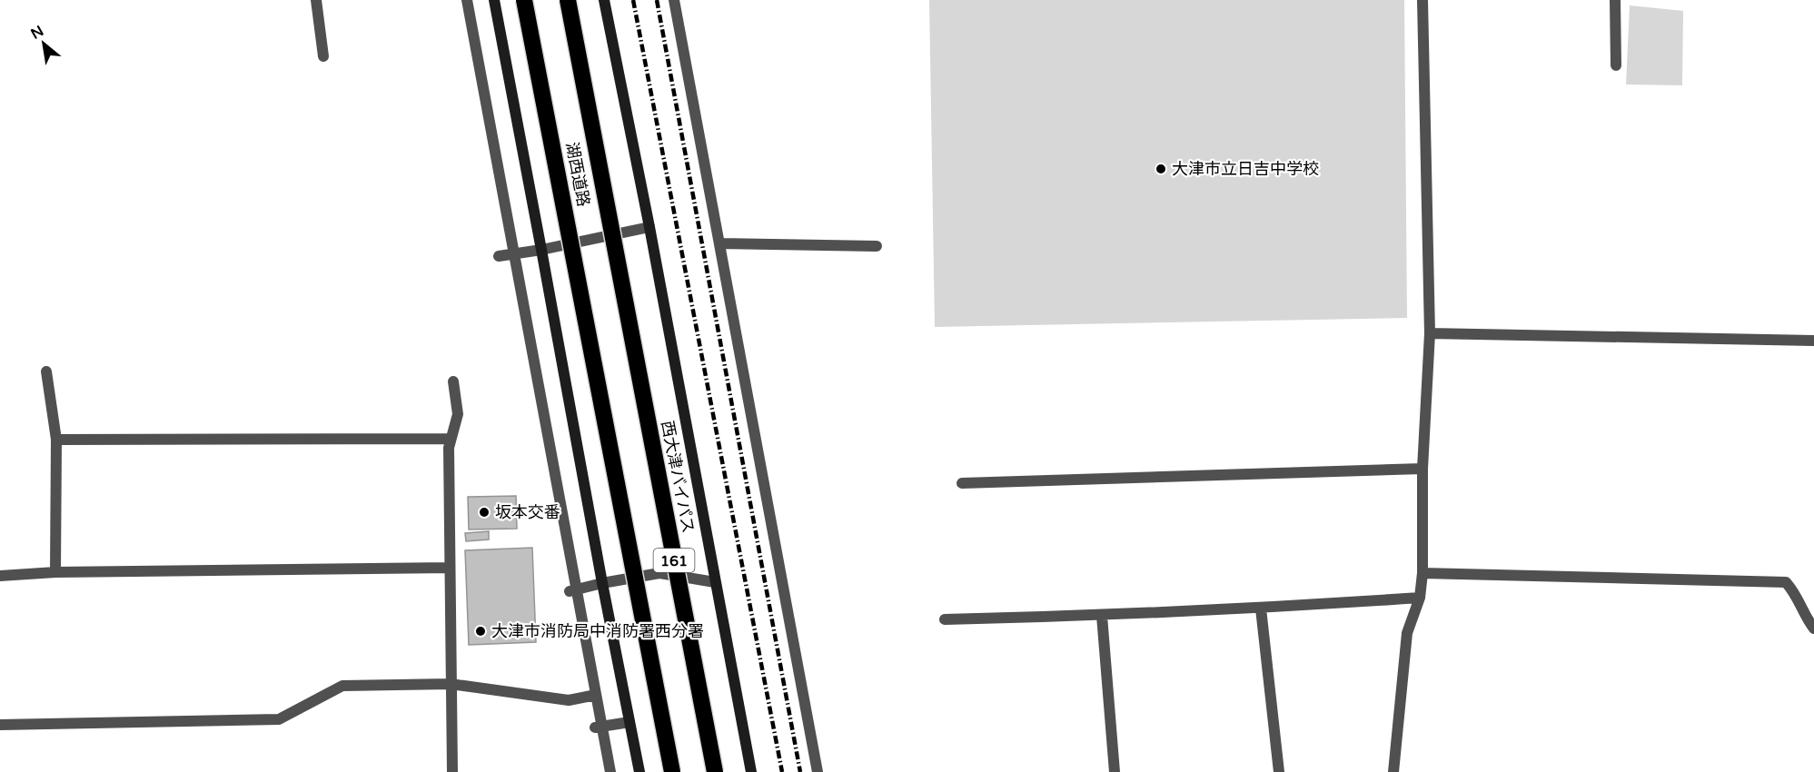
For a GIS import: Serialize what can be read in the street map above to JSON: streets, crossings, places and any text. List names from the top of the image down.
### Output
{
  "streets": {
    "highway": ["湖西道路", "西大津バイパス", "161"]
  },
  "crossings": [
    ["湖西道路", "西大津バイパス"]
  ],
  "places": ["大津市立日吉中学校", "坂本交番", "大津市消防局中消防署西分署"],
  "north": "top left"
}
